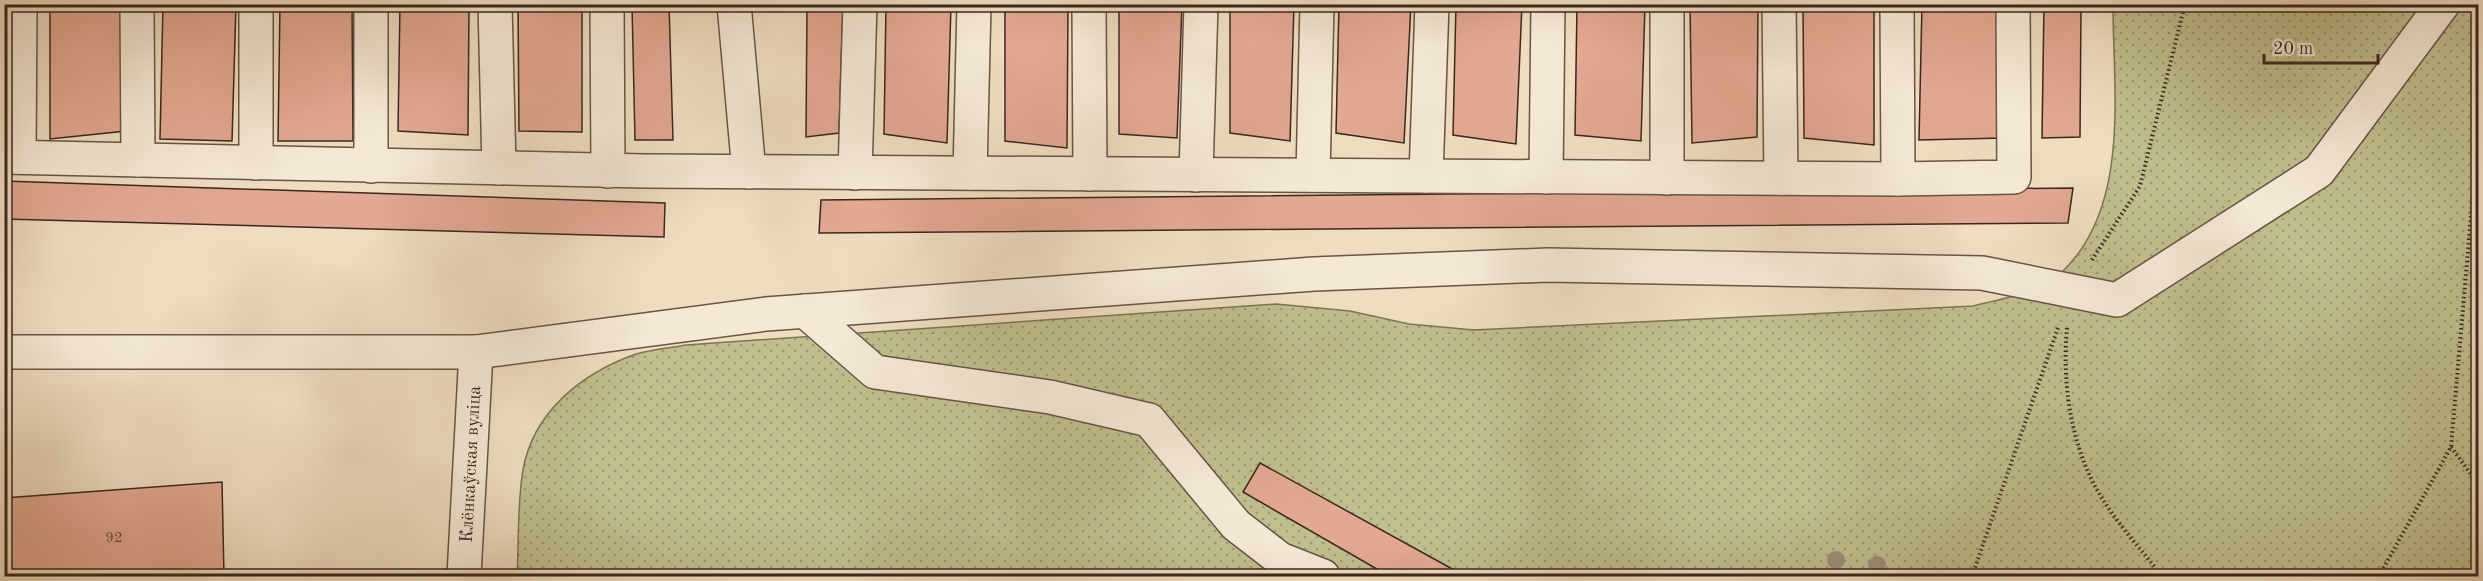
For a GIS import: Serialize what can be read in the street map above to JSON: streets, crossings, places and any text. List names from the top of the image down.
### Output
{
  "streets": {
    "street": ["Клёнкаўская вуліца"]
  },
  "house_numbers": ["92"],
  "scale_bar": "20 m"
}
